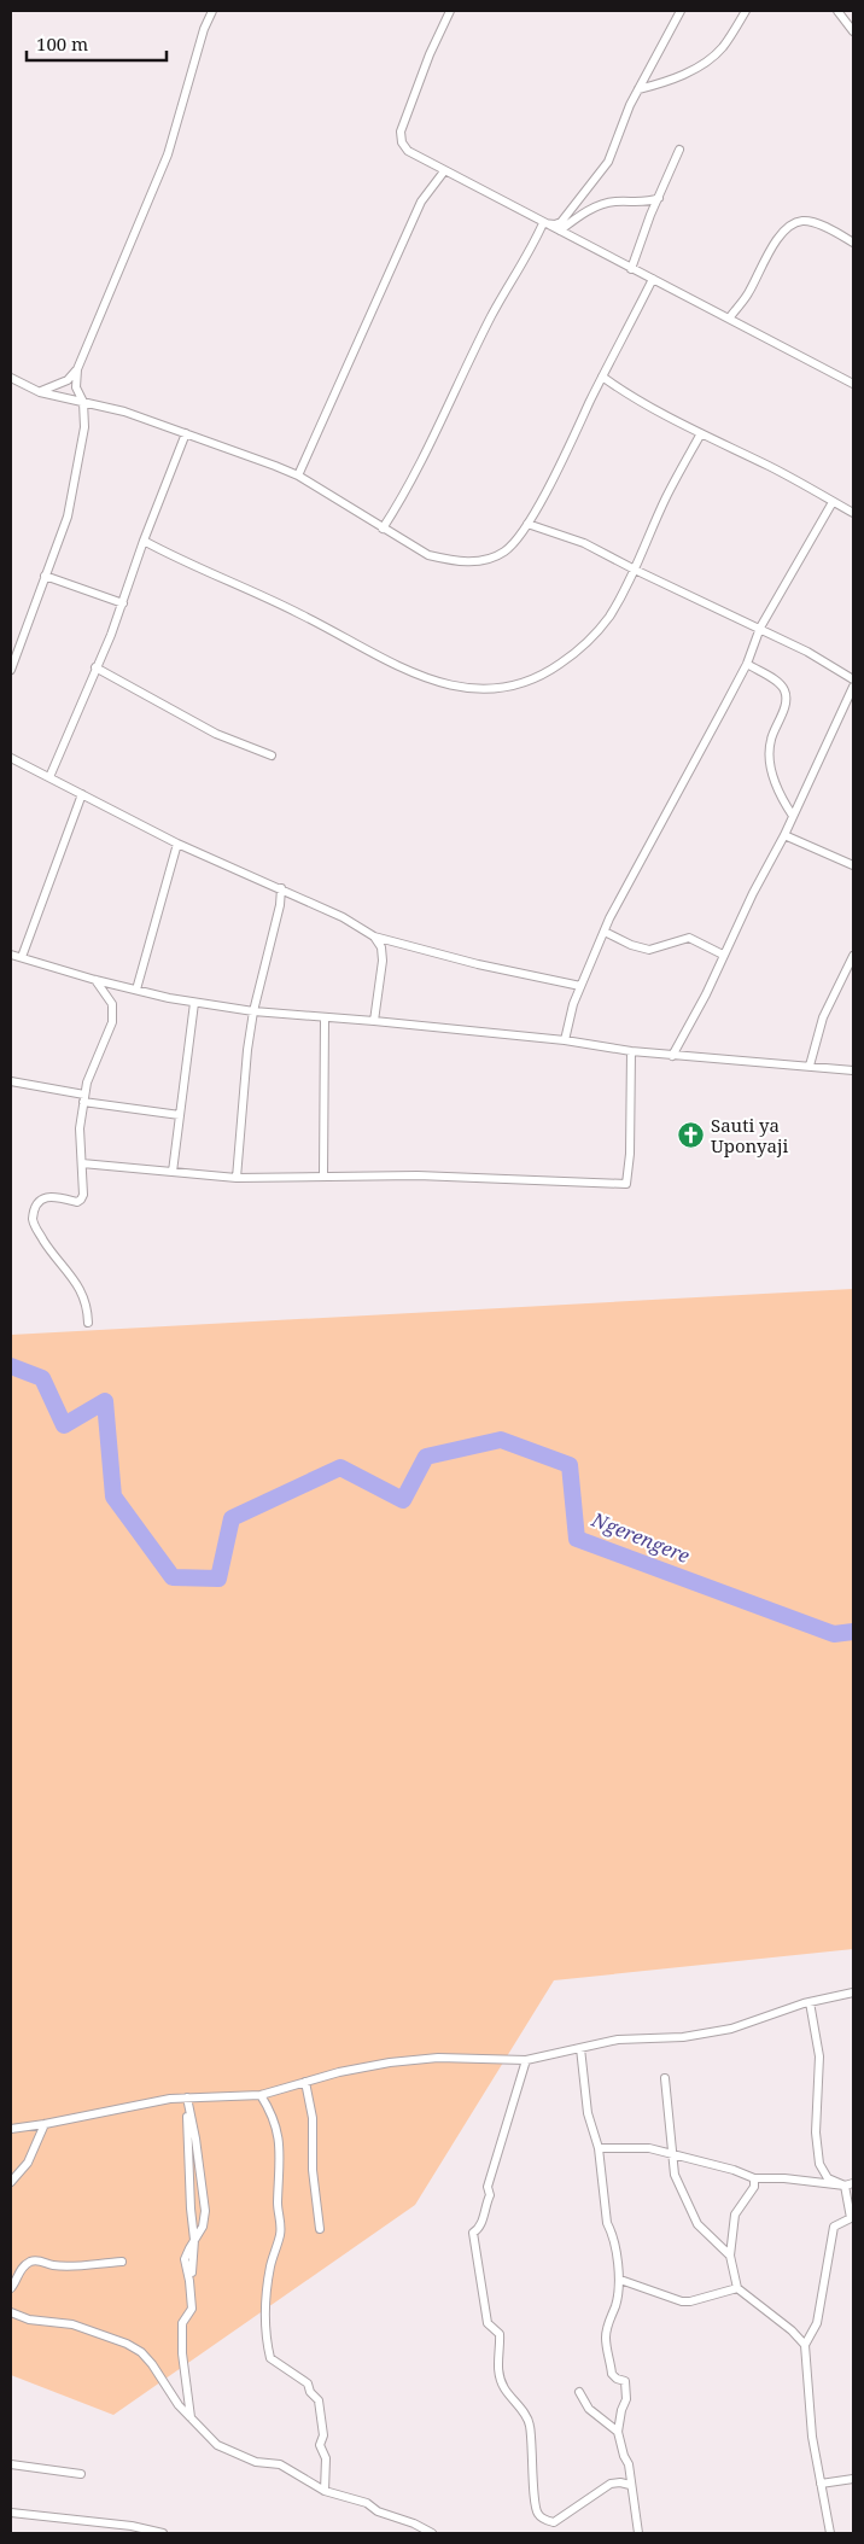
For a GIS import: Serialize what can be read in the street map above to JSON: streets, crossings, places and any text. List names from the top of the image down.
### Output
{
  "water": ["Ngerengere"],
  "places": {
    "church": ["Sauti ya Uponyaji"]
  },
  "scale_bar": "100 m"
}
